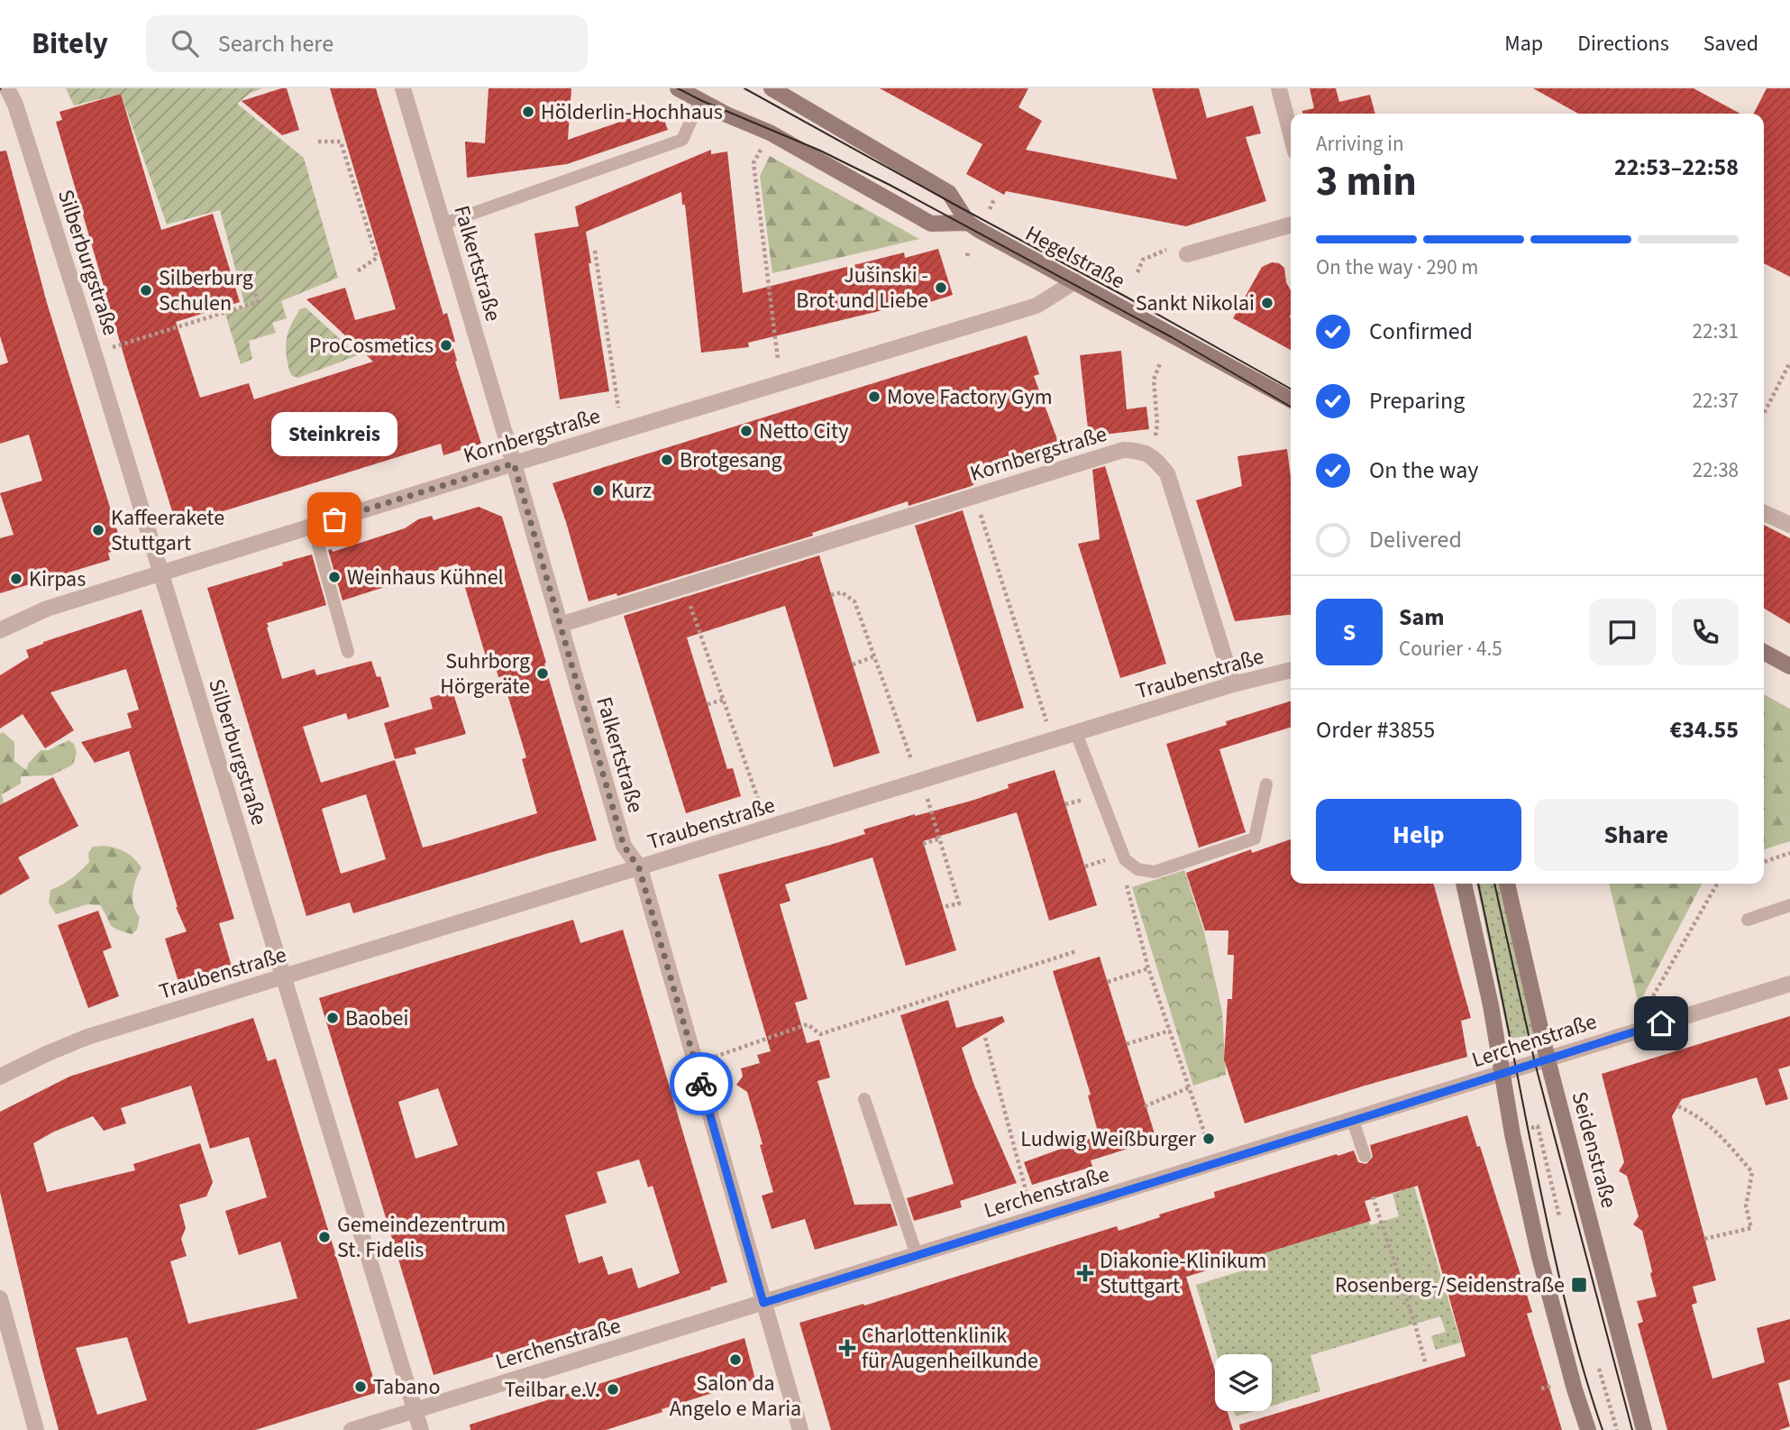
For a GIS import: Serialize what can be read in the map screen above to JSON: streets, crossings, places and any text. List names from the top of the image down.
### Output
{
  "streets": {
    "street": [
      "Hegelstraße",
      "Silberburgstraße",
      "Falkertstraße",
      "Kornbergstraße",
      "Traubenstraße",
      "Lerchenstraße",
      "Seidenstraße"
    ]
  },
  "crossings": [
    ["Hegelstraße", "Kornbergstraße"],
    ["Silberburgstraße", "Kornbergstraße"],
    ["Silberburgstraße", "Traubenstraße"],
    ["Silberburgstraße", "Lerchenstraße"],
    ["Falkertstraße", "Kornbergstraße"],
    ["Falkertstraße", "Traubenstraße"],
    ["Falkertstraße", "Lerchenstraße"],
    ["Kornbergstraße", "Traubenstraße"],
    ["Lerchenstraße", "Seidenstraße"]
  ],
  "places": {
    "other": [
      "Hölderlin-Hochhaus",
      "Jušinski - Brot und Liebe",
      "Silberburg Schulen",
      "Sankt Nikolai",
      "ProCosmetics",
      "Move Factory Gym",
      "Netto City",
      "Brotgesang",
      "Kurz",
      "Steinkreis",
      "Kaffeerakete Stuttgart",
      "Weinhaus Kühnel",
      "Kirpas",
      "Suhrborg Hörgeräte",
      "Baobei",
      "Ludwig Weißburger",
      "Gemeindezentrum St. Fidelis",
      "Salon da Angelo e Maria",
      "Tabano",
      "Teilbar e.V."
    ],
    "health": ["Diakonie-Klinikum Stuttgart", "Charlottenklinik für Augenheilkunde"],
    "transit": ["Rosenberg-/Seidenstraße"]
  },
  "page": {
    "header": "Bitely",
    "search": "Search here",
    "nav": ["Map", "Directions", "Saved"],
    "heading": ["3 min", "Arriving in", "22:53–22:58"],
    "panel": [
      "Sam",
      "Courier · 4.5",
      "Order #3855",
      "€34.55"
    ],
    "bar": "On the way · 290 m",
    "list": [
      ["Confirmed", "22:31"],
      ["Preparing", "22:37"],
      ["On the way", "22:38"],
      "Delivered"
    ],
    "bubble": "Steinkreis",
    "round": "S",
    "buttons": ["Help", "Share"]
  }
}
